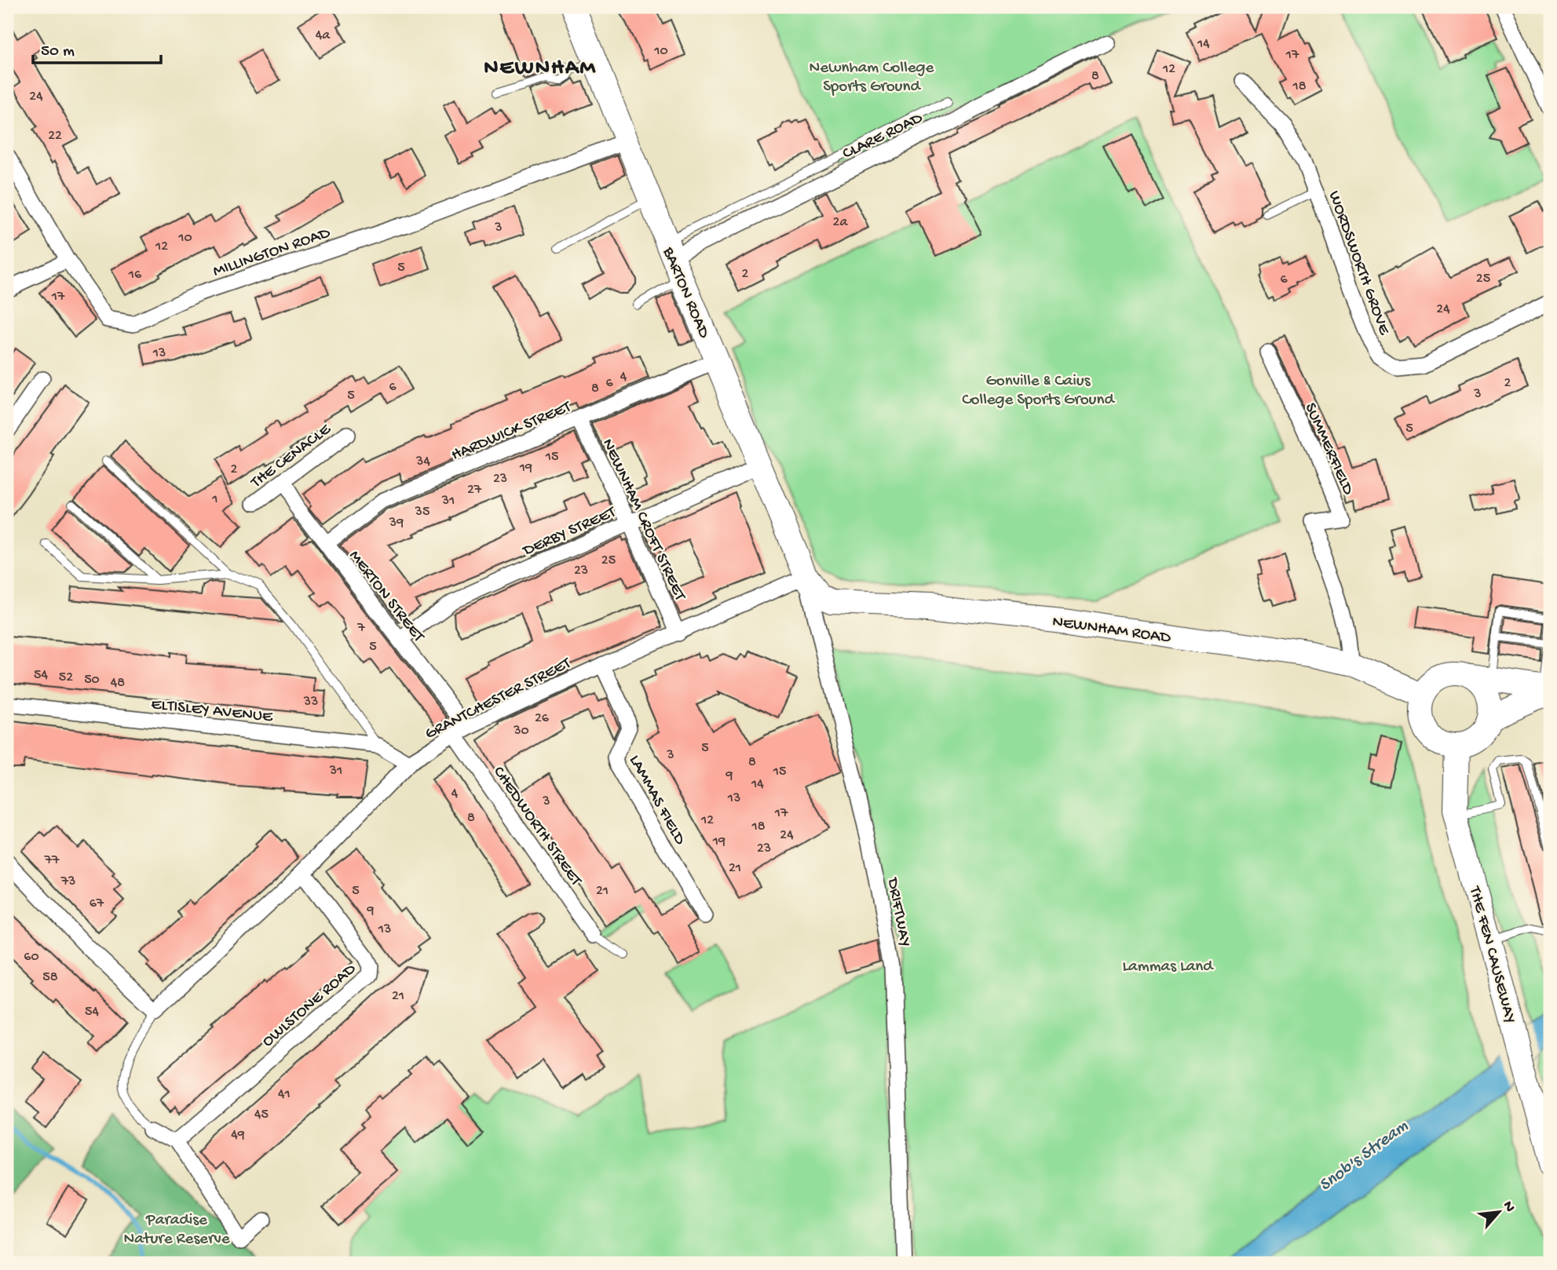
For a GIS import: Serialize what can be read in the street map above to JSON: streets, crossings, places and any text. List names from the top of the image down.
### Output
{
  "streets": {
    "main road": ["BARTON ROAD", "NEWNHAM ROAD", "THE FEN CAUSEWAY"],
    "street": [
      "CLARE ROAD",
      "MILLINGTON ROAD",
      "WORDSWORTH GROVE",
      "HARDWICK STREET",
      "SUMMERFIELD",
      "THE CENACLE",
      "NEWNHAM CROFT STREET",
      "DERBY STREET",
      "MERTON STREET",
      "GRANTCHESTER STREET",
      "ELTISLEY AVENUE",
      "LAMMAS FIELD",
      "CHEDWORTH STREET",
      "DRIFTWAY",
      "OWLSTONE ROAD"
    ]
  },
  "crossings": [
    ["CLARE ROAD", "BARTON ROAD"],
    ["MILLINGTON ROAD", "BARTON ROAD"],
    ["BARTON ROAD", "HARDWICK STREET"],
    ["BARTON ROAD", "DERBY STREET"],
    ["BARTON ROAD", "NEWNHAM ROAD"],
    ["BARTON ROAD", "GRANTCHESTER STREET"],
    ["BARTON ROAD", "DRIFTWAY"],
    ["HARDWICK STREET", "NEWNHAM CROFT STREET"],
    ["HARDWICK STREET", "MERTON STREET"],
    ["SUMMERFIELD", "NEWNHAM ROAD"],
    ["THE CENACLE", "MERTON STREET"],
    ["NEWNHAM CROFT STREET", "DERBY STREET"],
    ["NEWNHAM CROFT STREET", "GRANTCHESTER STREET"],
    ["DERBY STREET", "MERTON STREET"],
    ["MERTON STREET", "GRANTCHESTER STREET"],
    ["MERTON STREET", "CHEDWORTH STREET"],
    ["NEWNHAM ROAD", "GRANTCHESTER STREET"],
    ["NEWNHAM ROAD", "DRIFTWAY"],
    ["NEWNHAM ROAD", "THE FEN CAUSEWAY"],
    ["GRANTCHESTER STREET", "ELTISLEY AVENUE"],
    ["GRANTCHESTER STREET", "LAMMAS FIELD"],
    ["GRANTCHESTER STREET", "CHEDWORTH STREET"],
    ["GRANTCHESTER STREET", "DRIFTWAY"],
    ["GRANTCHESTER STREET", "OWLSTONE ROAD"]
  ],
  "districts": ["NEWNHAM"],
  "water": ["Snob's Stream"],
  "parks": [
    "Newnham College Sports Ground",
    "Gonville & Caius College Sports Ground",
    "Lammas Land",
    "Paradise Nature Reserve"
  ],
  "house_numbers": [
    "4a",
    "14",
    "10",
    "17",
    "12",
    "8",
    "18",
    "24",
    "22",
    "2a",
    "3",
    "10",
    "12",
    "5",
    "2",
    "16",
    "25",
    "6",
    "17",
    "24",
    "13",
    "4",
    "6",
    "2",
    "6",
    "8",
    "3",
    "5",
    "5",
    "15",
    "34",
    "19",
    "2",
    "23",
    "27",
    "1",
    "31",
    "35",
    "39",
    "25",
    "23",
    "7",
    "5",
    "54",
    "52",
    "50",
    "48",
    "33",
    "26",
    "30",
    "5",
    "3",
    "8",
    "31",
    "15",
    "9",
    "14",
    "4",
    "13",
    "3",
    "17",
    "8",
    "12",
    "18",
    "24",
    "19",
    "23",
    "77",
    "21",
    "73",
    "5",
    "21",
    "67",
    "9",
    "13",
    "60",
    "58",
    "21",
    "54",
    "41",
    "45",
    "49"
  ],
  "scale_bar": "50 m",
  "north": "top right"
}
